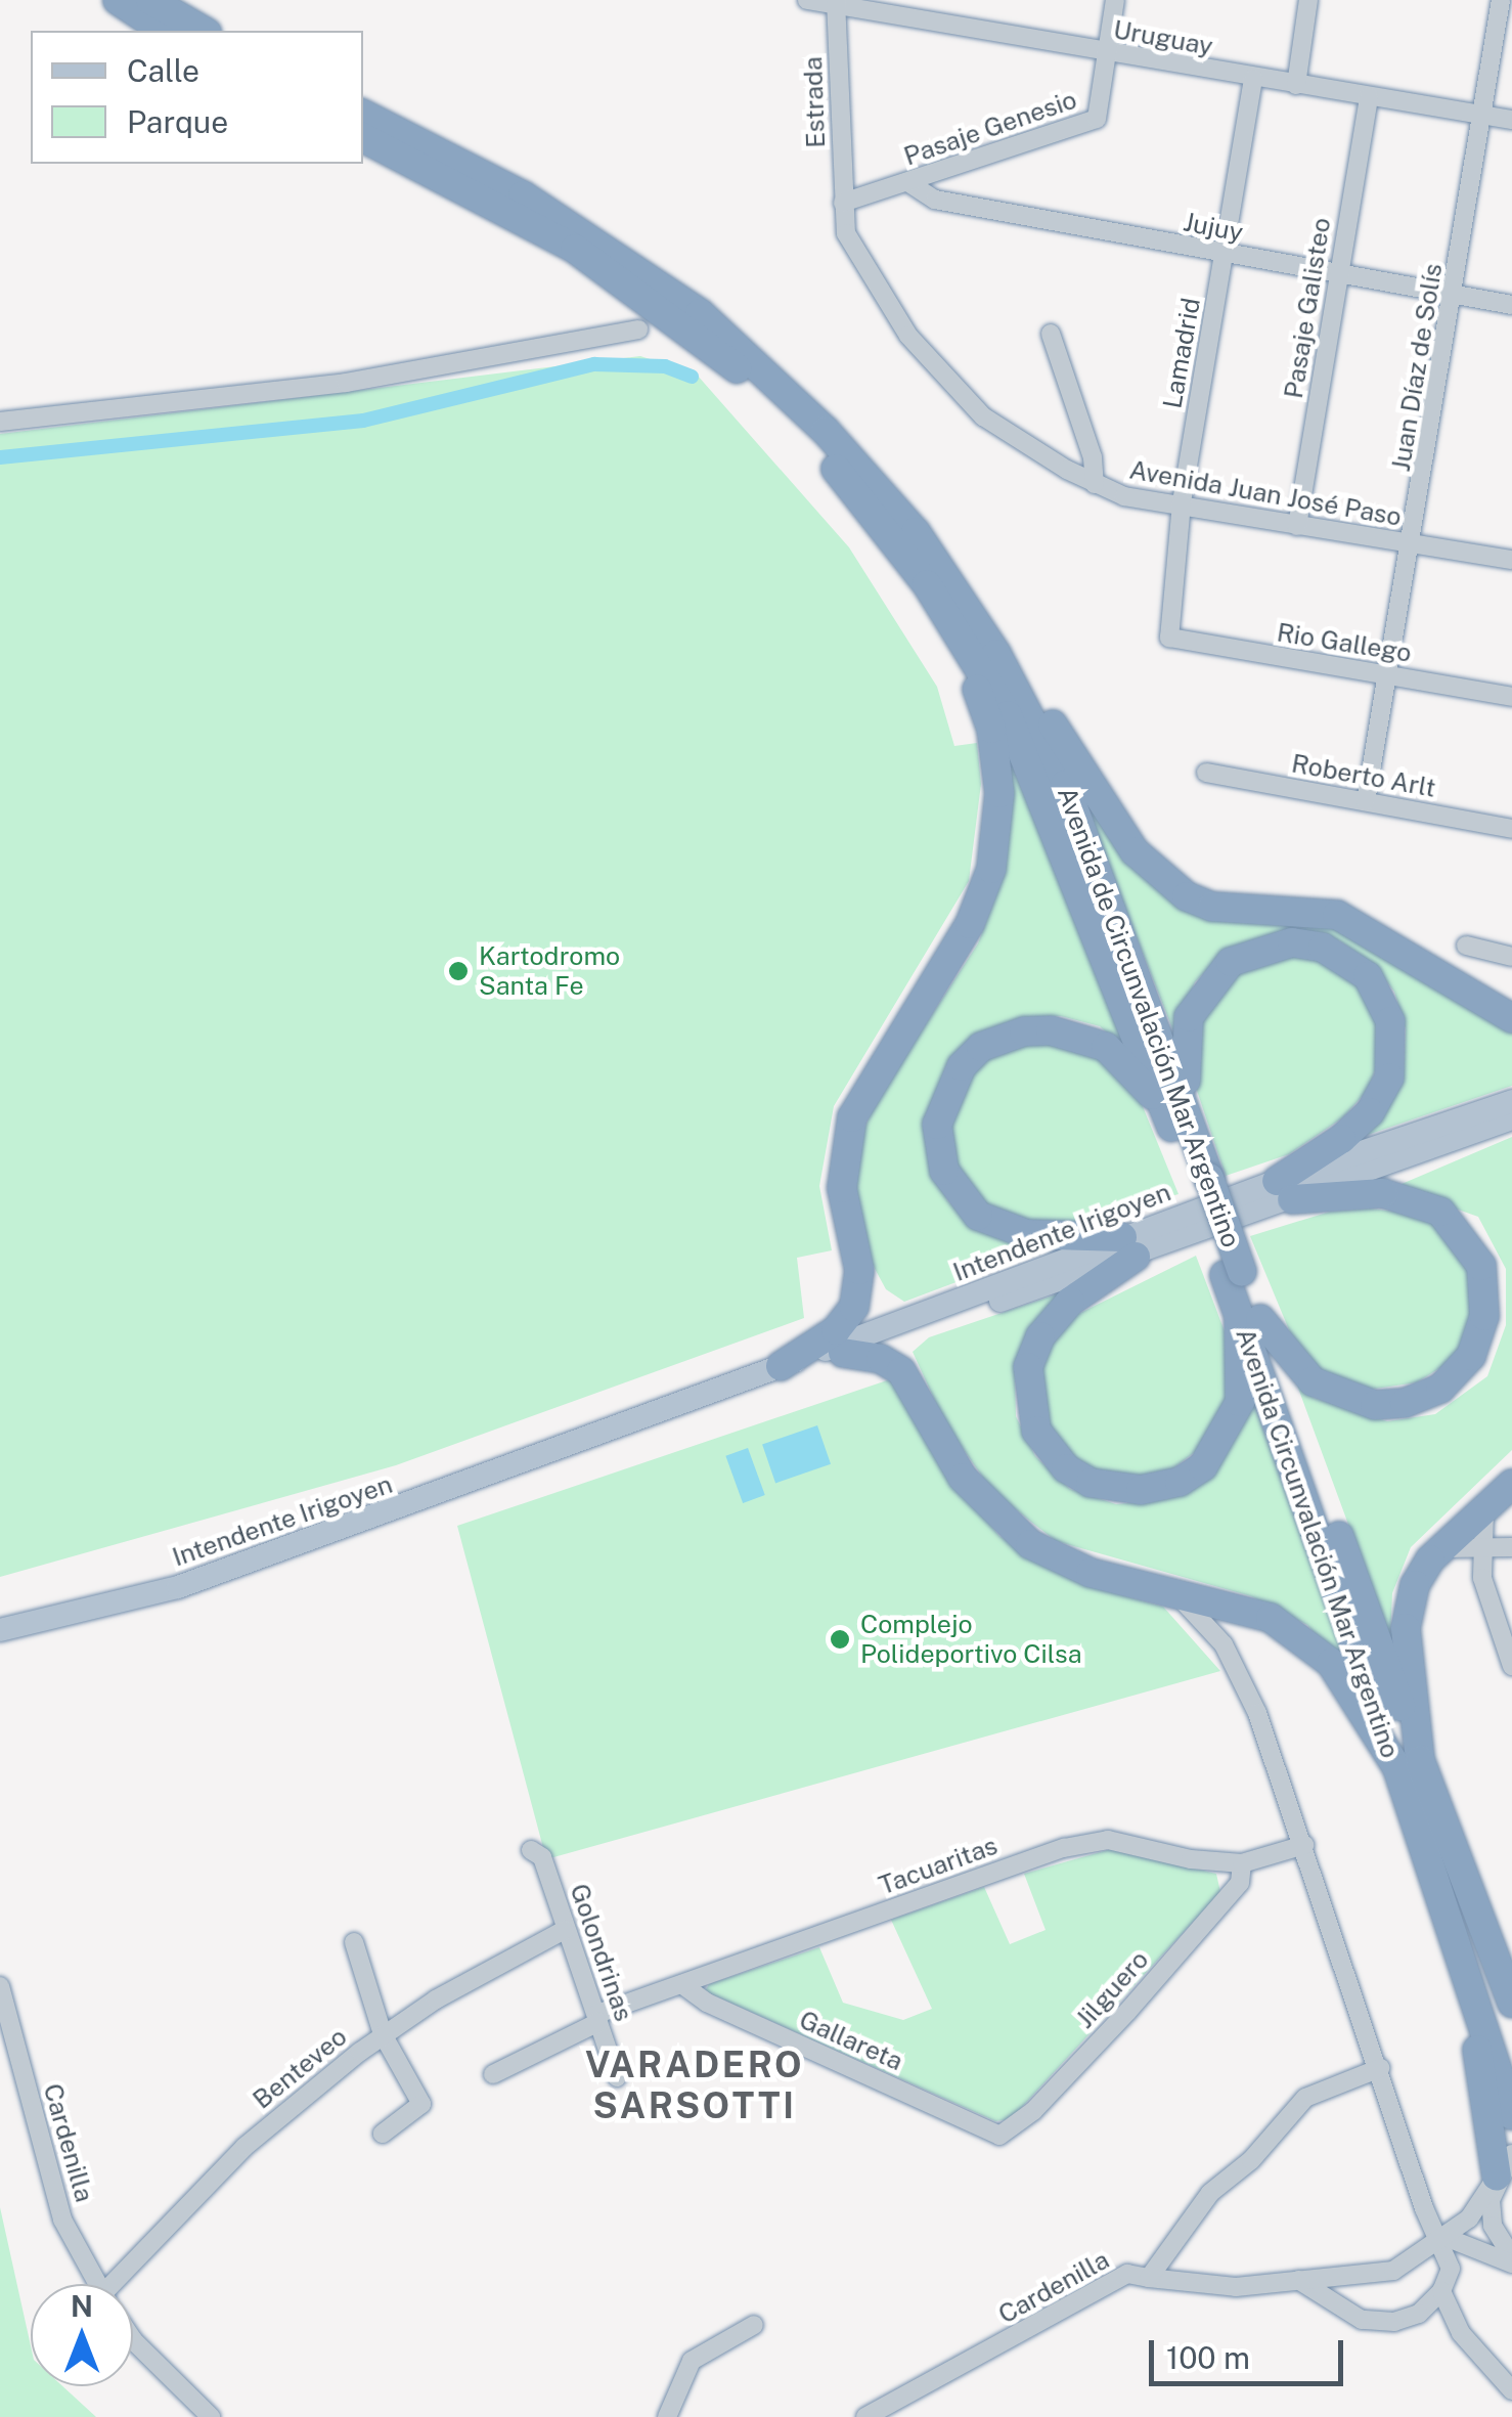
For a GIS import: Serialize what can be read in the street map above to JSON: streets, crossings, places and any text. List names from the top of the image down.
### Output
{
  "streets": {
    "highway": ["Avenida de Circunvalación Mar Argentino", "Avenida Circunvalación Mar Argentino"],
    "main road": ["Intendente Irigoyen"],
    "street": [
      "Uruguay",
      "Estrada",
      "Pasaje Genesio",
      "Jujuy",
      "Pasaje Galisteo",
      "Lamadrid",
      "Juan Díaz de Solís",
      "Avenida Juan José Paso",
      "Rio Gallego",
      "Roberto Arlt",
      "Tacuaritas",
      "Golondrinas",
      "Jilguero",
      "Gallareta",
      "Benteveo",
      "Cardenilla"
    ]
  },
  "crossings": [
    ["Uruguay", "Estrada"],
    ["Uruguay", "Pasaje Genesio"],
    ["Uruguay", "Pasaje Galisteo"],
    ["Uruguay", "Lamadrid"],
    ["Uruguay", "Juan Díaz de Solís"],
    ["Estrada", "Pasaje Genesio"],
    ["Estrada", "Avenida Juan José Paso"],
    ["Pasaje Genesio", "Jujuy"],
    ["Pasaje Genesio", "Avenida Juan José Paso"],
    ["Jujuy", "Pasaje Galisteo"],
    ["Jujuy", "Lamadrid"],
    ["Jujuy", "Juan Díaz de Solís"],
    ["Pasaje Galisteo", "Avenida Juan José Paso"],
    ["Lamadrid", "Avenida Juan José Paso"],
    ["Lamadrid", "Rio Gallego"],
    ["Juan Díaz de Solís", "Avenida Juan José Paso"],
    ["Juan Díaz de Solís", "Rio Gallego"],
    ["Juan Díaz de Solís", "Roberto Arlt"],
    ["Avenida de Circunvalación Mar Argentino", "Avenida Circunvalación Mar Argentino"],
    ["Tacuaritas", "Golondrinas"],
    ["Tacuaritas", "Jilguero"],
    ["Tacuaritas", "Gallareta"],
    ["Golondrinas", "Benteveo"],
    ["Jilguero", "Gallareta"]
  ],
  "districts": ["VARADERO SARSOTTI"],
  "places": ["Kartodromo Santa Fe", "Complejo Polideportivo Cilsa"],
  "legend": ["Calle", "Parque"],
  "scale_bar": "100 m",
  "north": "top"
}
